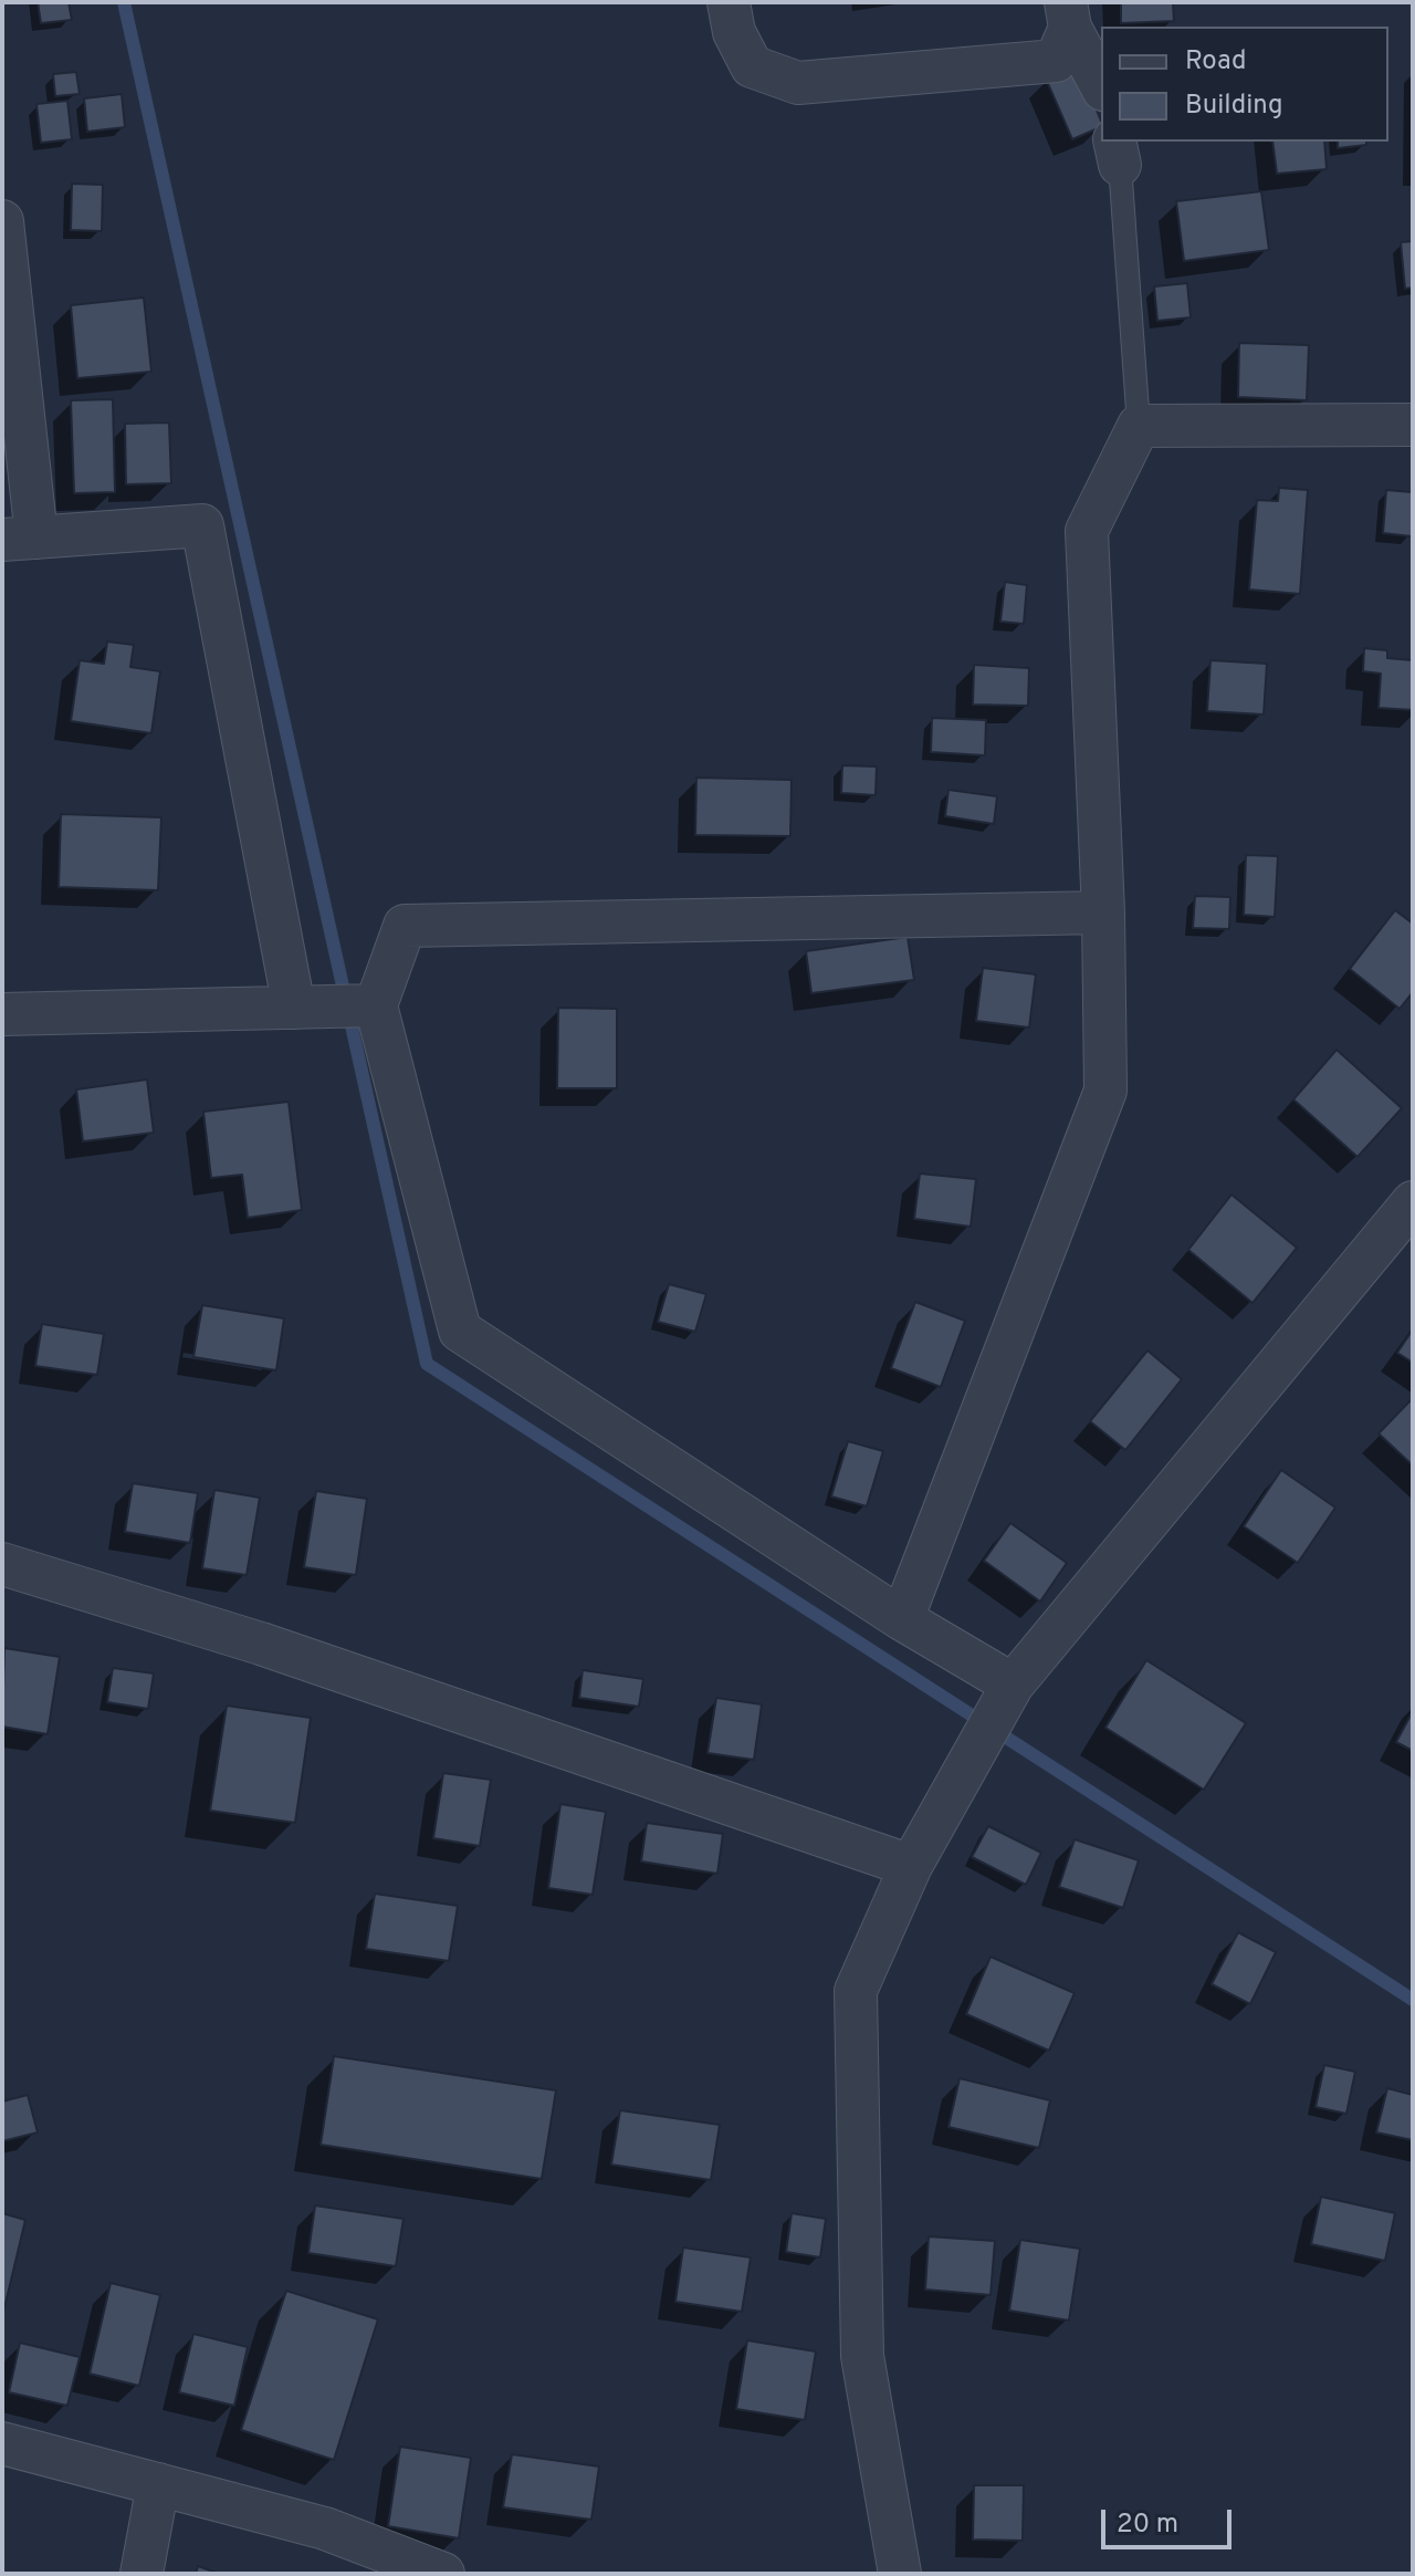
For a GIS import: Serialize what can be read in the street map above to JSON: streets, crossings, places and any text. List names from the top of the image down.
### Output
{
  "legend": ["Road", "Building"],
  "scale_bar": "20 m"
}
